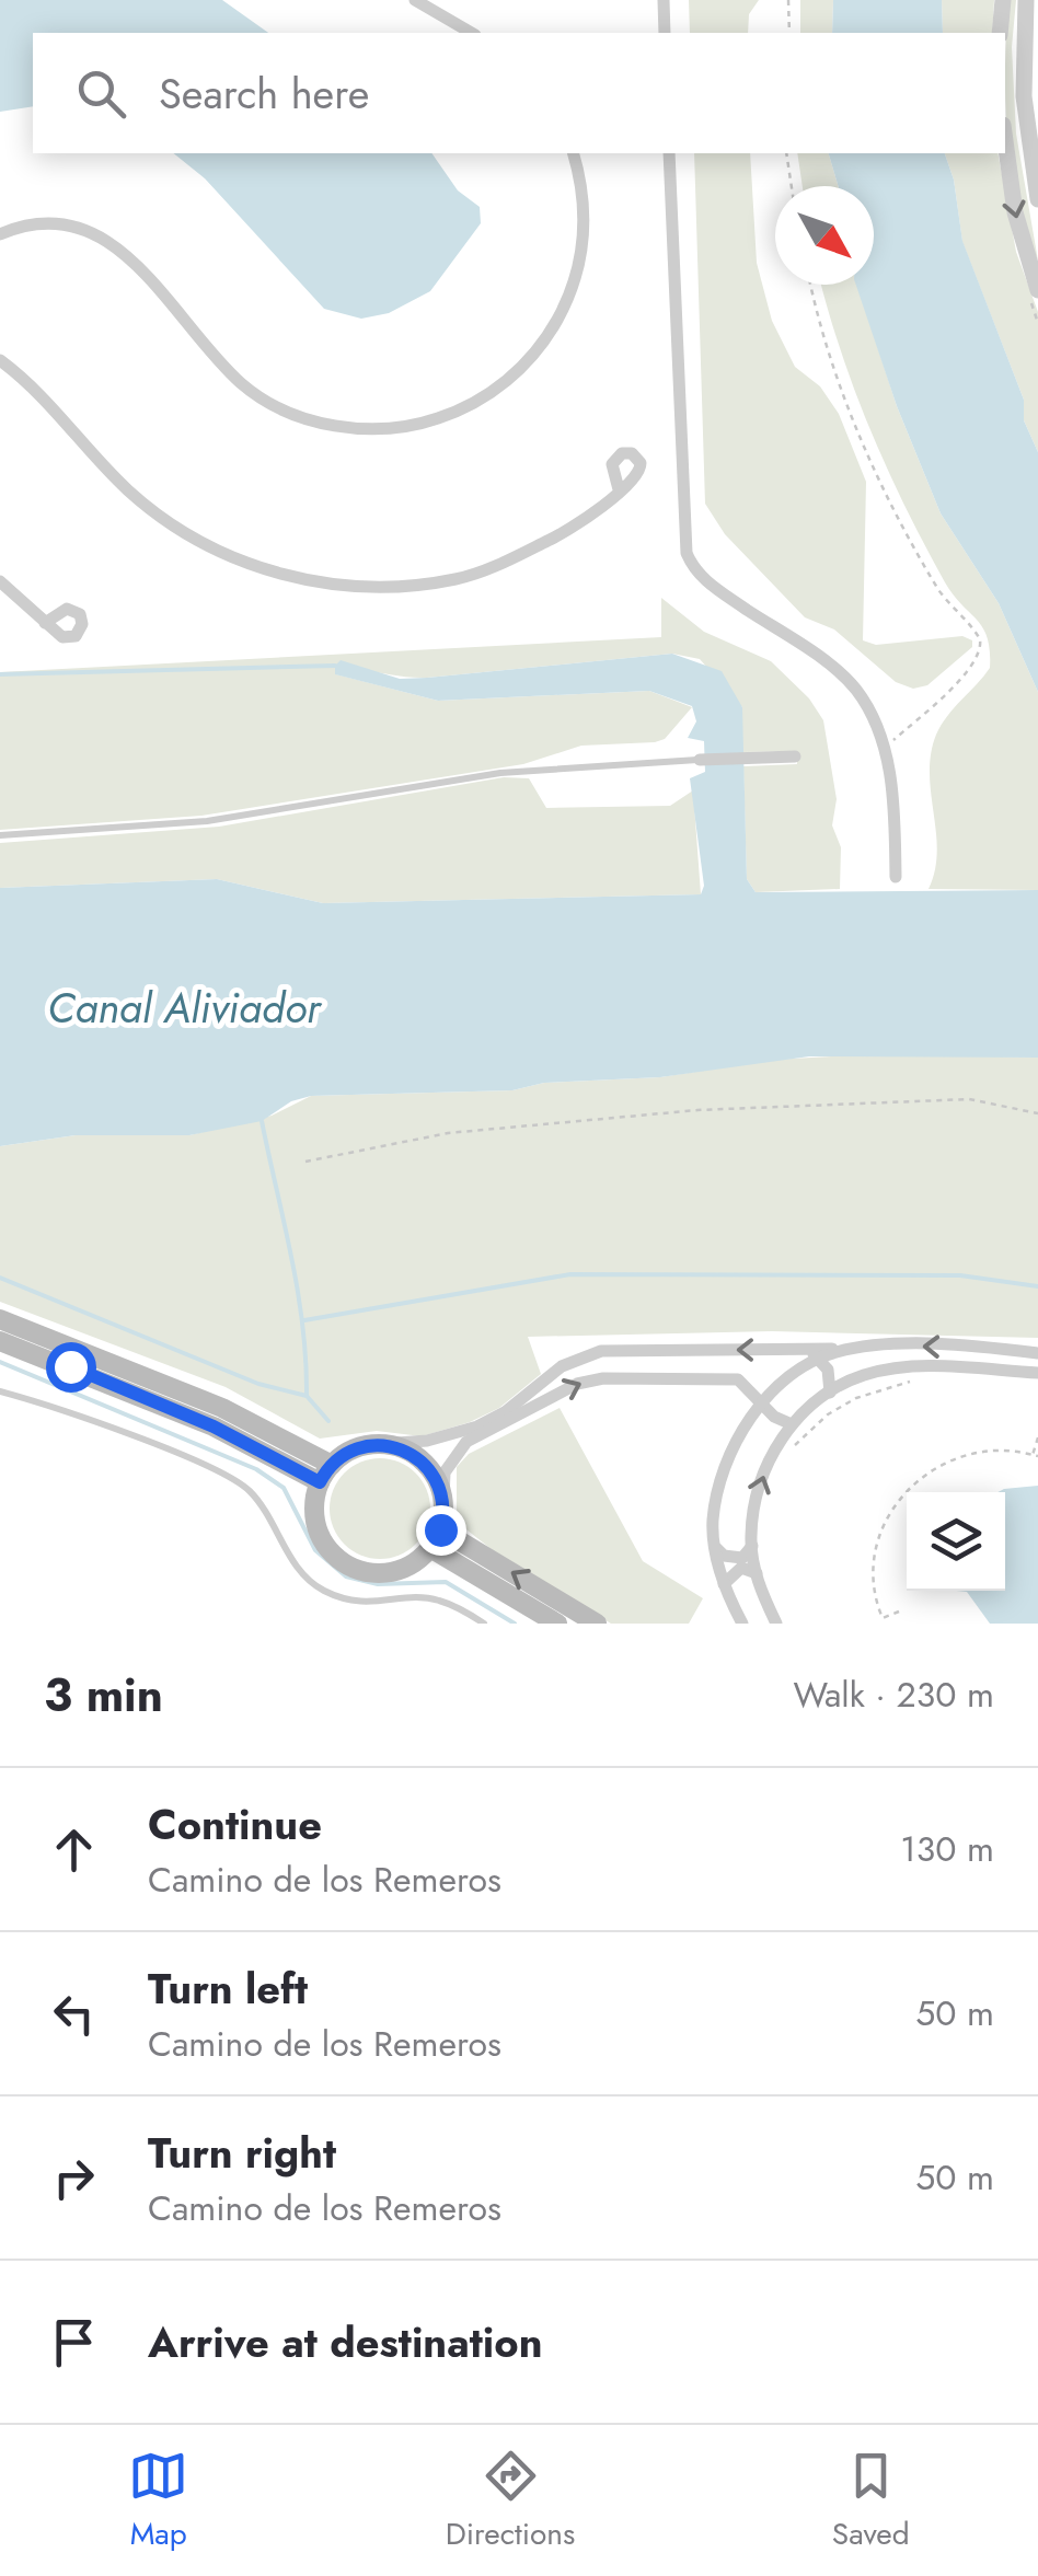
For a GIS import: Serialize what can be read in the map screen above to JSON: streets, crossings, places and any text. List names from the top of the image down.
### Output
{
  "water": ["Canal Aliviador"],
  "north": "bottom right",
  "page": {
    "search": "Search here",
    "heading": ["3 min", "Walk · 230 m"],
    "list": [
      ["Continue", "Camino de los Remeros", "130 m"],
      ["Turn left", "Camino de los Remeros", "50 m"],
      ["Turn right", "Camino de los Remeros", "50 m"],
      "Arrive at destination"
    ],
    "nav": ["Map", "Directions", "Saved"]
  }
}
